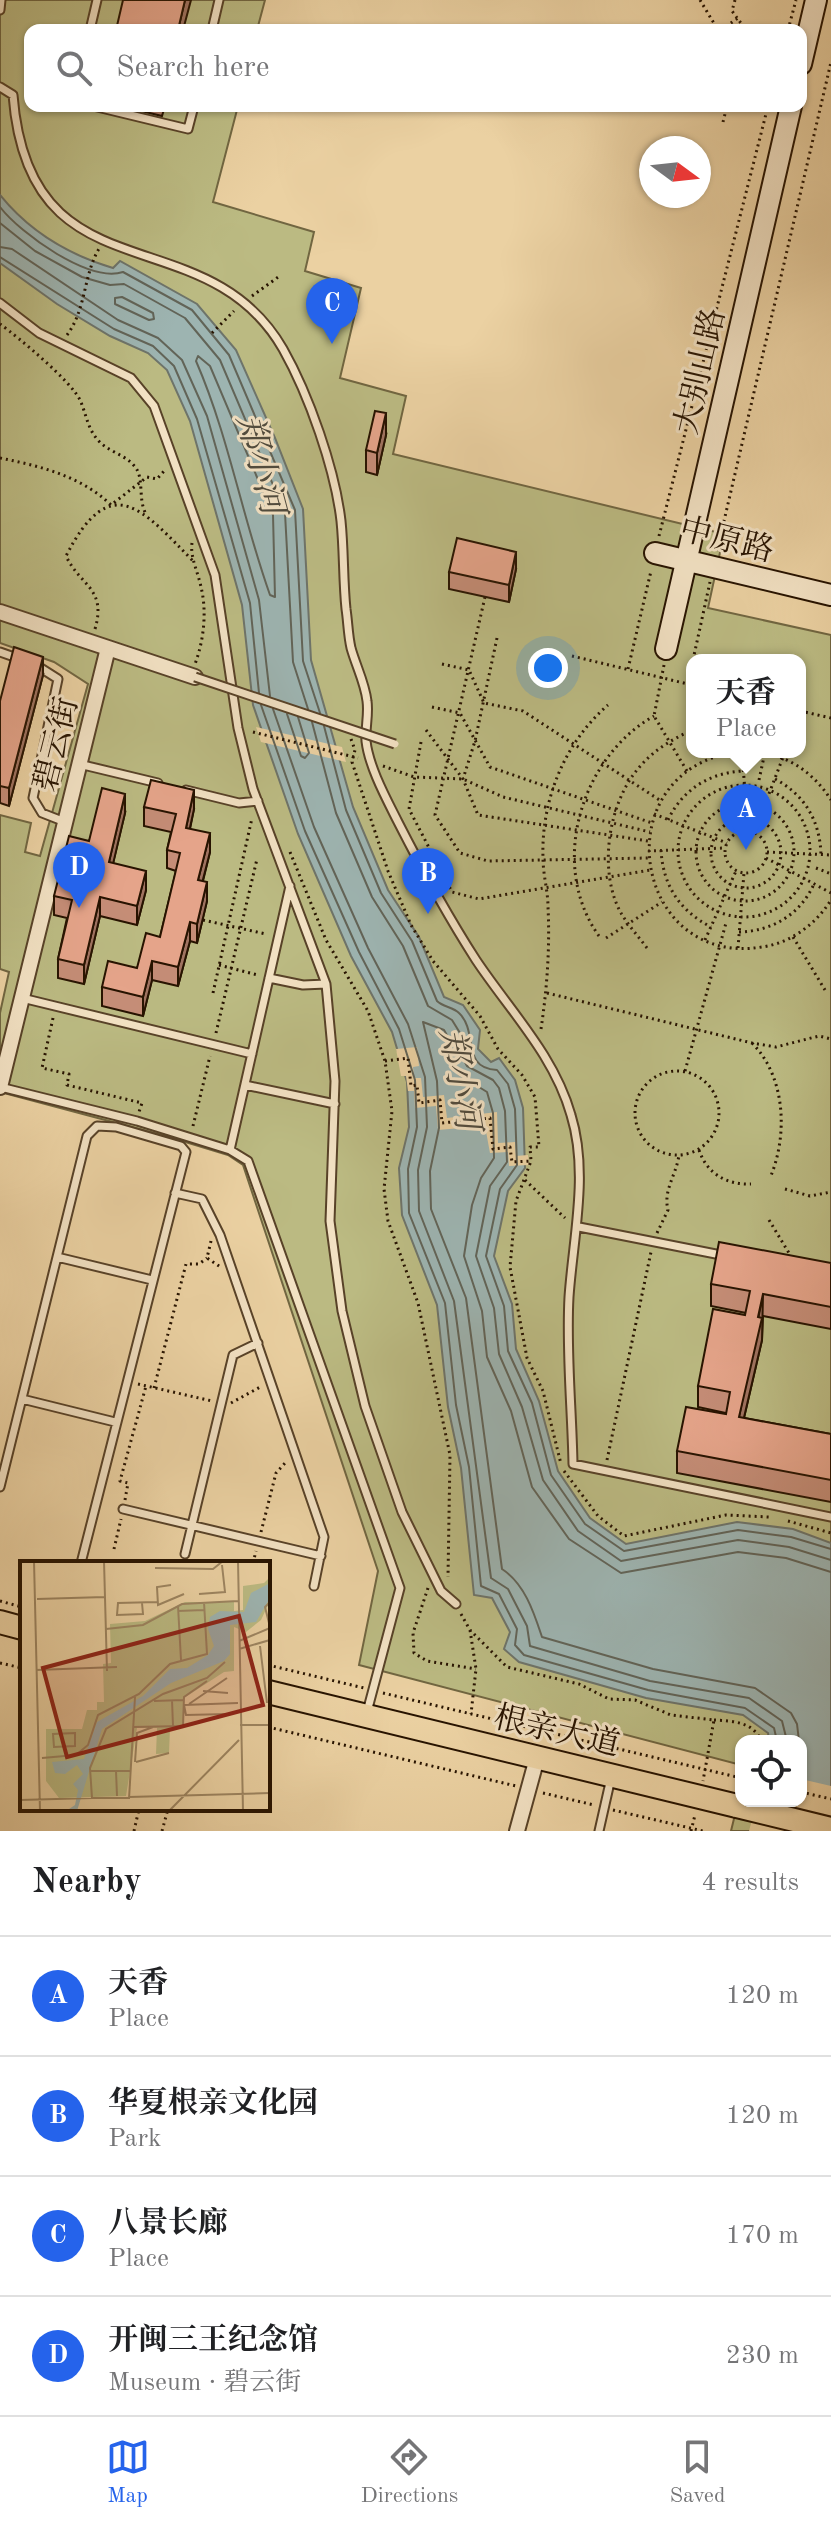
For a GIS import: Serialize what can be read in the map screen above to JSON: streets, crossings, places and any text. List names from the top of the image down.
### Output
{
  "streets": {
    "main road": ["大别山路", "中原路", "根亲大道"],
    "street": ["碧云街"]
  },
  "crossings": [
    ["大别山路", "中原路"]
  ],
  "water": ["郑小河"],
  "north": "right",
  "page": {
    "search": "Search here",
    "pins": [
      "C",
      "A",
      "D",
      "B"
    ],
    "popup": ["天香", "Place"],
    "heading": ["Nearby", "4 results"],
    "list": [
      {
        "mark": "A",
        "name": "天香",
        "note": "Place",
        "value": "120 m"
      },
      {
        "mark": "B",
        "name": "华夏根亲文化园",
        "note": "Park",
        "value": "120 m"
      },
      {
        "mark": "C",
        "name": "八景长廊",
        "note": "Place",
        "value": "170 m"
      },
      {
        "mark": "D",
        "name": "开闽三王纪念馆",
        "note": "Museum · 碧云街",
        "value": "230 m"
      }
    ],
    "nav": ["Map", "Directions", "Saved"]
  }
}
